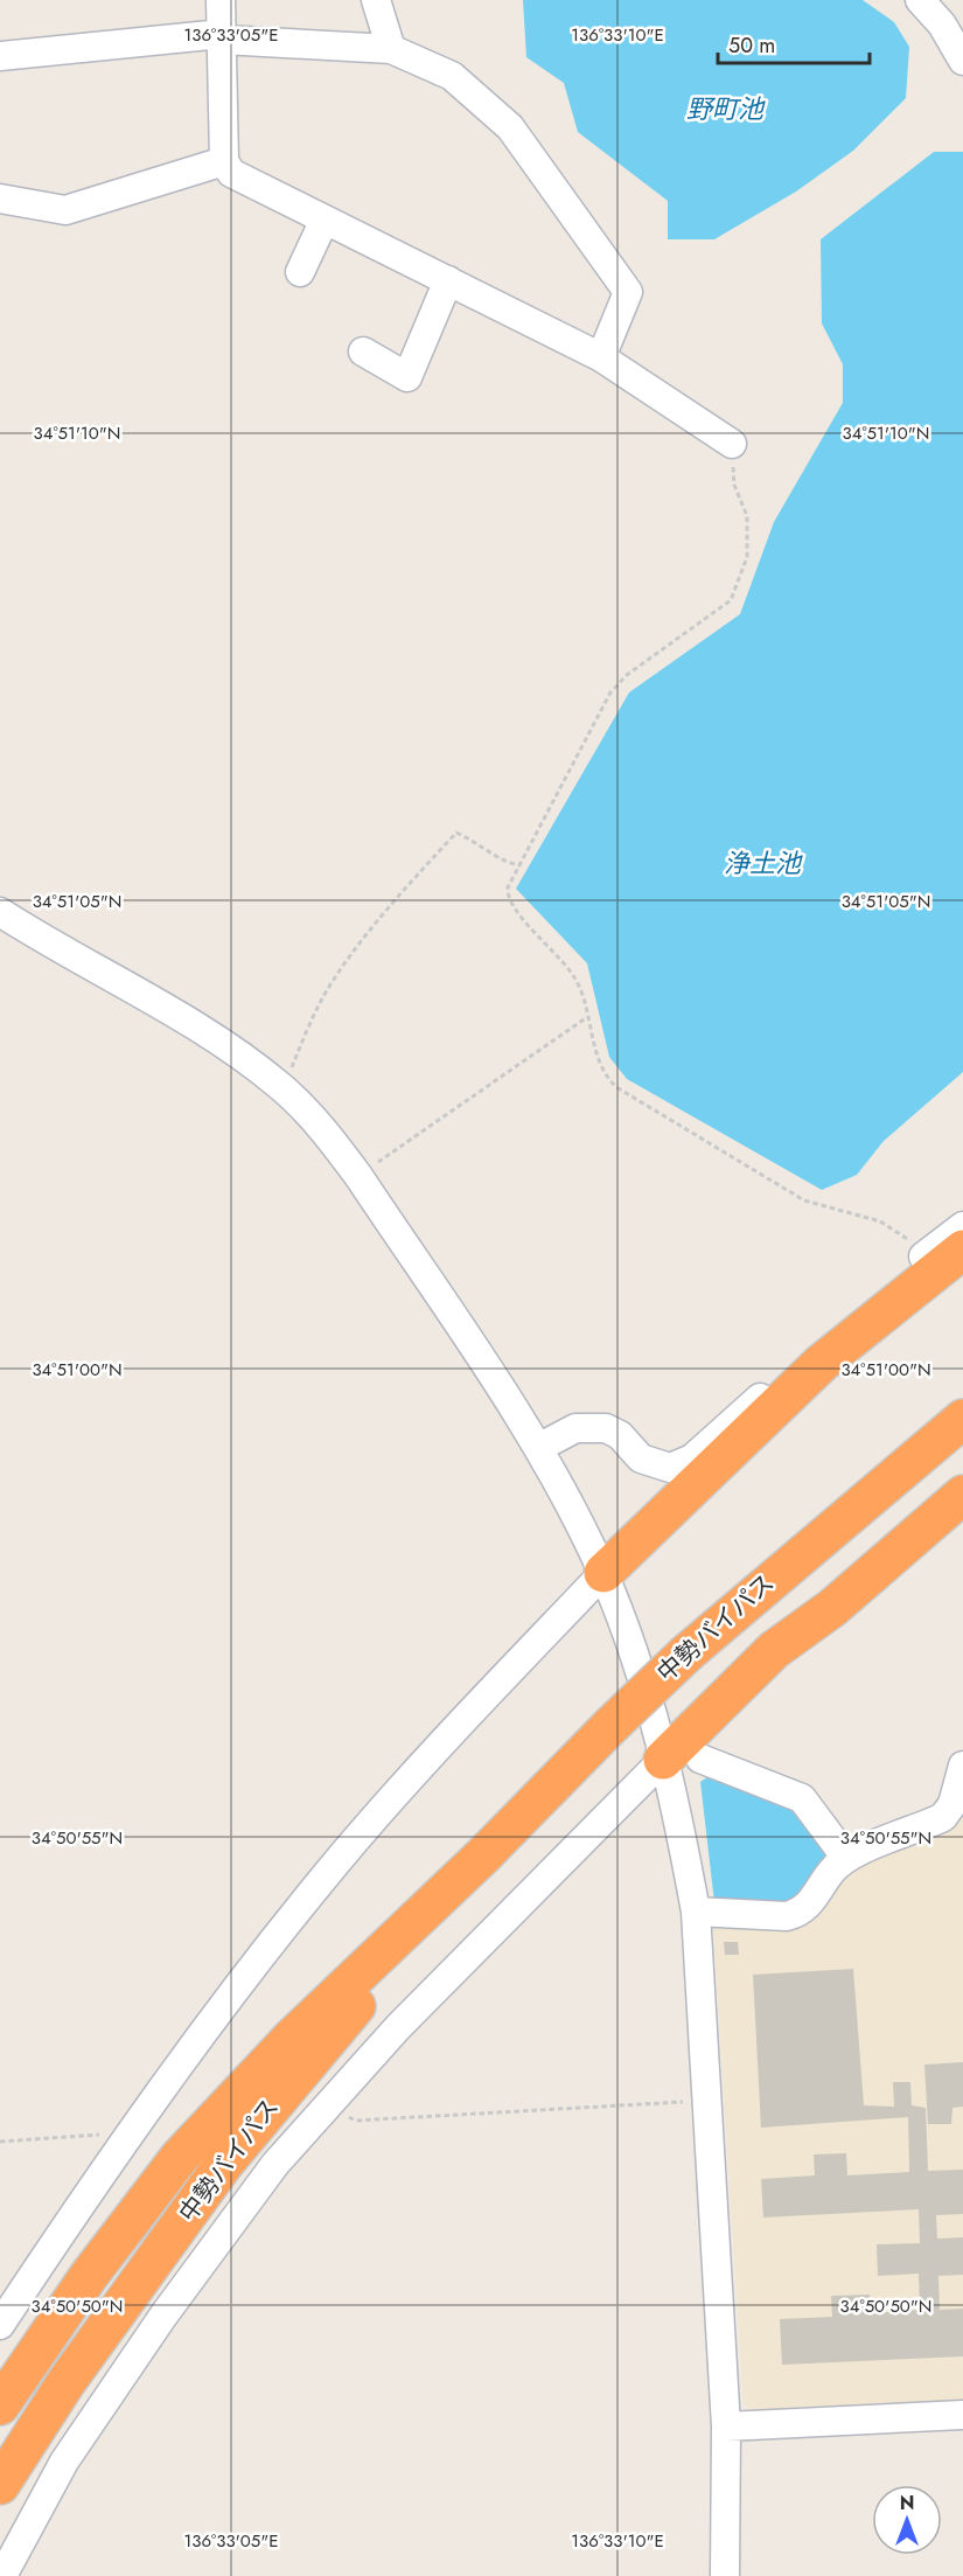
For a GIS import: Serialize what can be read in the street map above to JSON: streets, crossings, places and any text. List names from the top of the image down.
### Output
{
  "streets": {
    "highway": ["中勢バイパス"]
  },
  "water": ["野町池", "浄土池"],
  "scale_bar": "50 m",
  "north": "top",
  "coordinates": [
    "136°33'05\"E",
    "136°33'10\"E",
    "34°51'10\"N",
    "34°51'05\"N",
    "34°51'00\"N",
    "34°50'55\"N",
    "34°50'50\"N"
  ]
}
